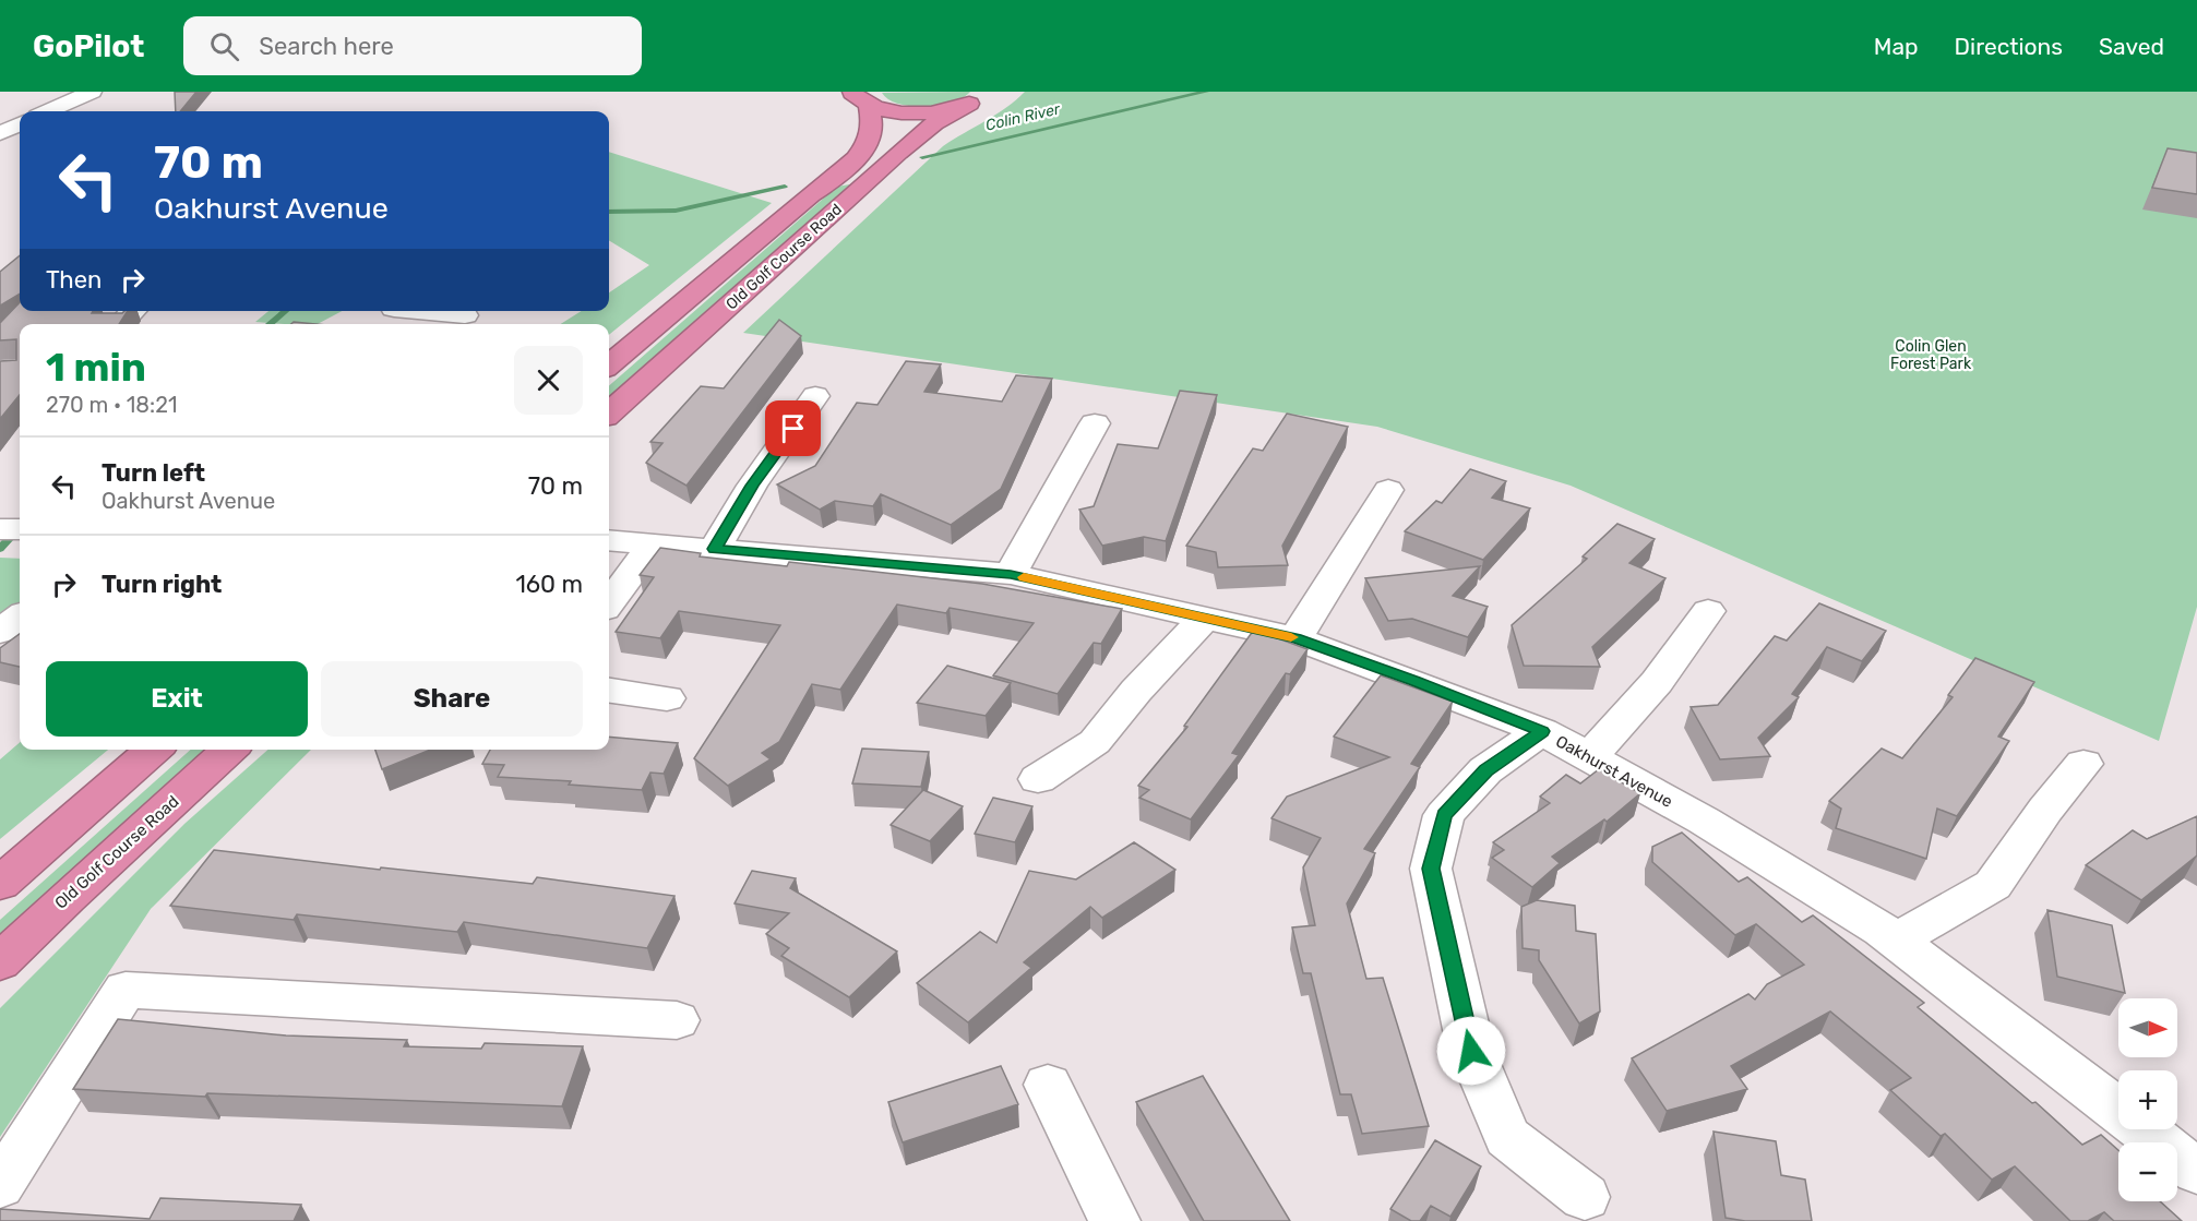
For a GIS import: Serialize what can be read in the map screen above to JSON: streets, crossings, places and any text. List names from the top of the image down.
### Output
{
  "streets": {
    "highway": ["Old Golf Course Road"],
    "street": ["Oakhurst Avenue"]
  },
  "water": ["Colin River"],
  "parks": ["Colin Glen Forest Park"],
  "north": "right",
  "page": {
    "header": "GoPilot",
    "search": "Search here",
    "nav": ["Map", "Directions", "Saved"],
    "turn": ["70 m", "Oakhurst Avenue"],
    "then": "Then",
    "heading": ["1 min", "270 m · 18:21"],
    "list": [
      {
        "name": "Turn left",
        "note": "Oakhurst Avenue",
        "value": "70 m"
      },
      {
        "name": "Turn right",
        "value": "160 m"
      }
    ],
    "buttons": ["Exit", "Share"],
    "map_buttons": ["+", "−"]
  }
}
